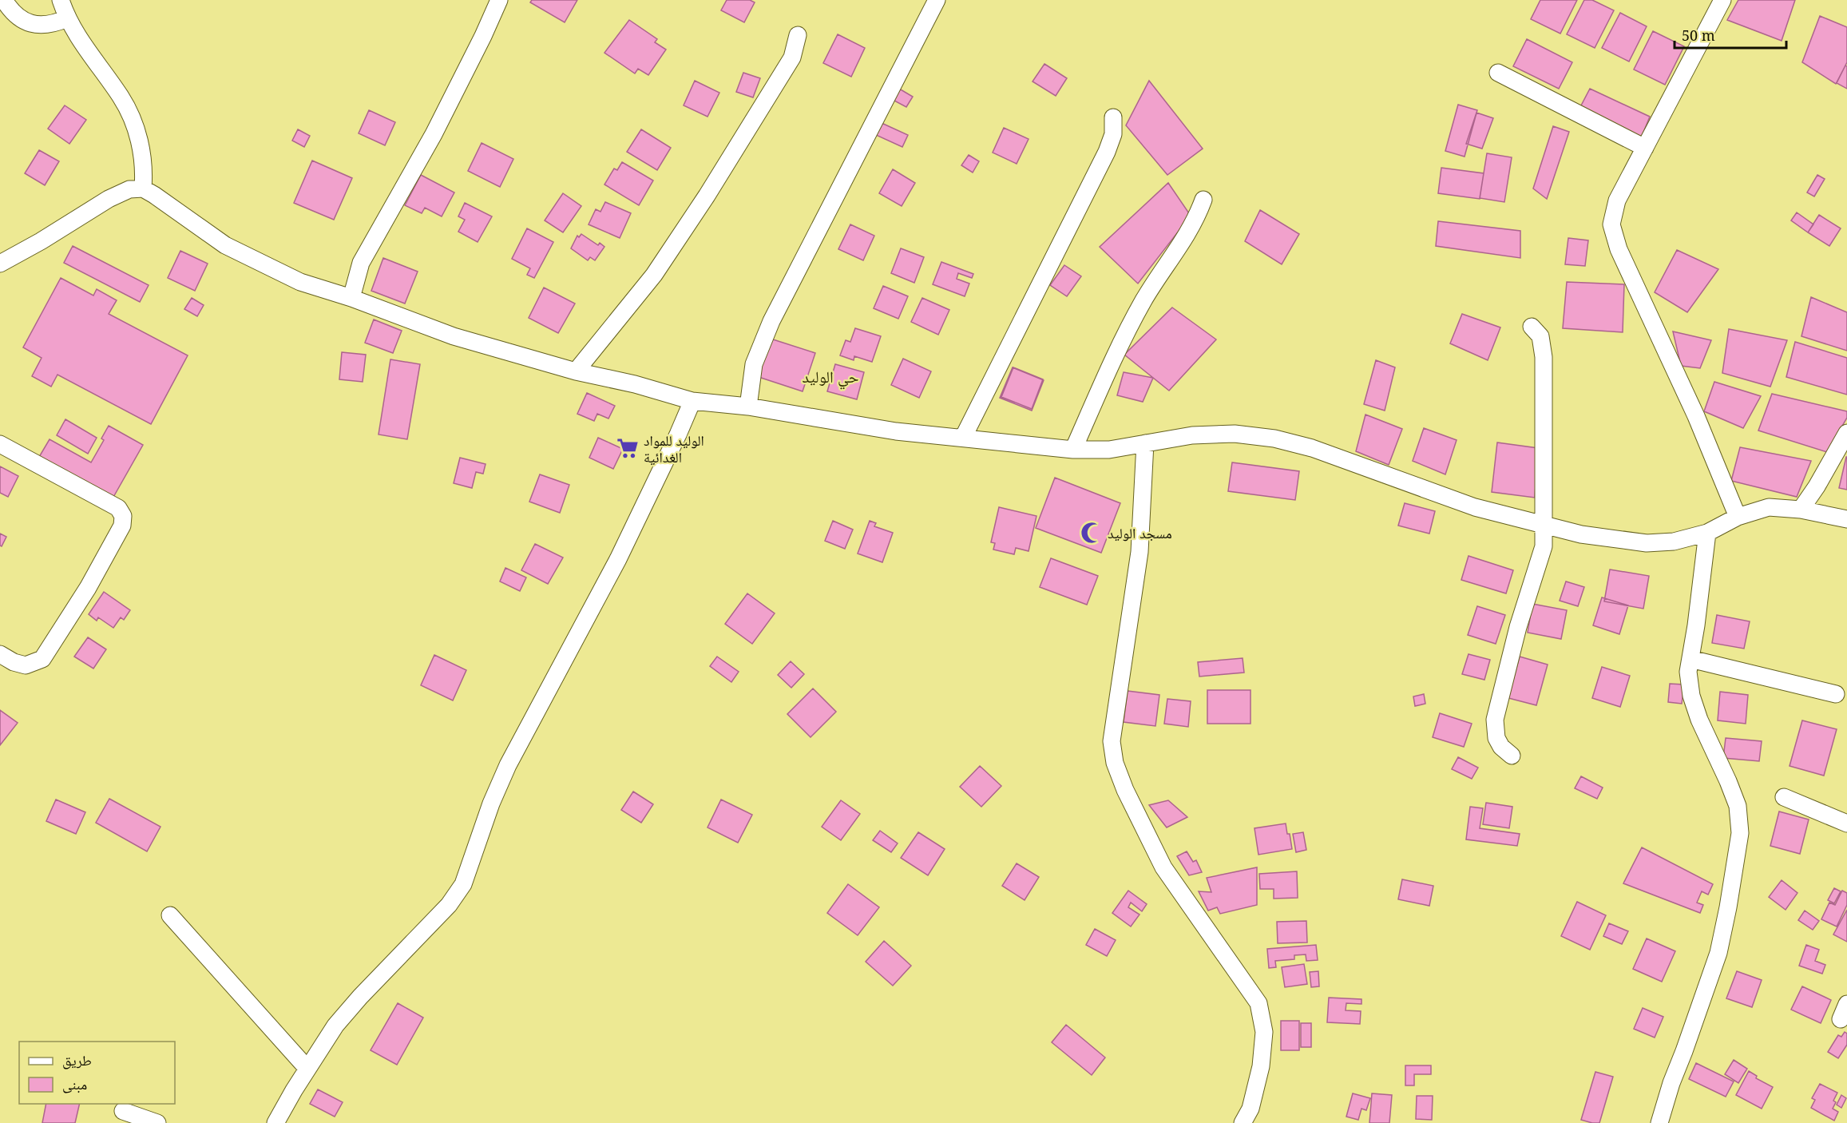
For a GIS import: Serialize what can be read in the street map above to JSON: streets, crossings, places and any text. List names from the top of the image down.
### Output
{
  "districts": ["حي الوليد"],
  "places": {
    "supermarket": ["الوليد للمواد الغدائية"],
    "mosque": ["مسجد الوليد"]
  },
  "legend": ["طريق", "مبنى"],
  "scale_bar": "50 m"
}
